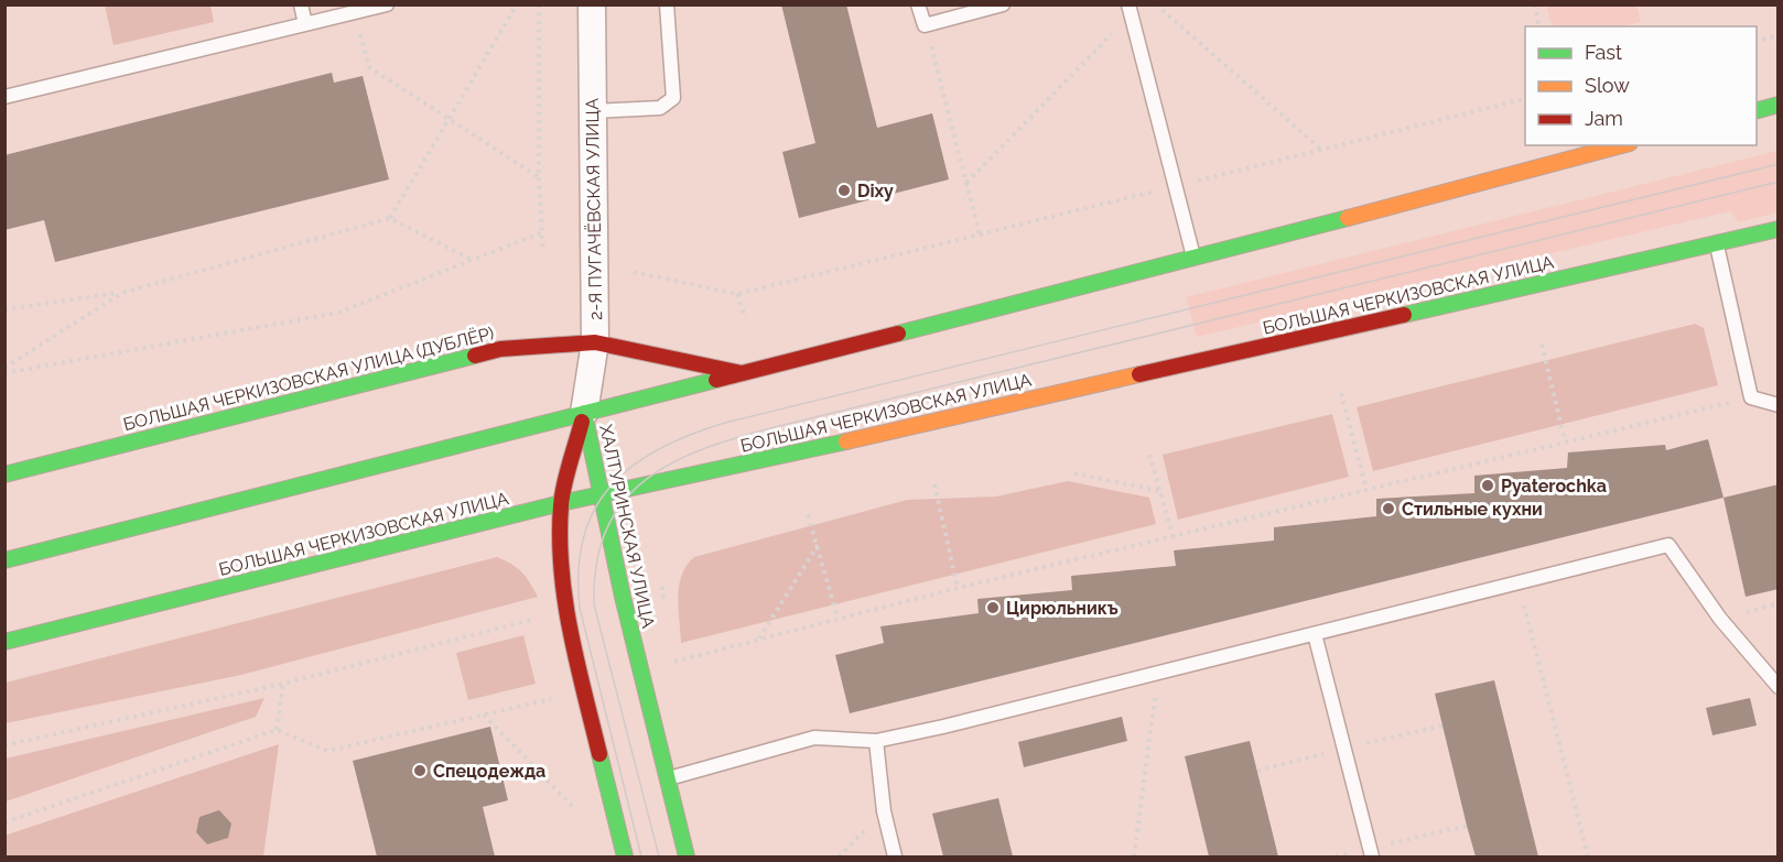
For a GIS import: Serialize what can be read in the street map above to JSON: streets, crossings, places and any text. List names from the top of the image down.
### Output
{
  "streets": {
    "main road": ["БОЛЬШАЯ ЧЕРКИЗОВСКАЯ УЛИЦА", "БОЛЬШАЯ ЧЕРКИЗОВСКАЯ УЛИЦА (ДУБЛЁР)", "ХАЛТУРИНСКАЯ УЛИЦА"],
    "street": ["2-Я ПУГАЧЁВСКАЯ УЛИЦА"]
  },
  "crossings": [
    ["2-Я ПУГАЧЁВСКАЯ УЛИЦА", "БОЛЬШАЯ ЧЕРКИЗОВСКАЯ УЛИЦА (ДУБЛЁР)"],
    ["2-Я ПУГАЧЁВСКАЯ УЛИЦА", "ХАЛТУРИНСКАЯ УЛИЦА"],
    ["БОЛЬШАЯ ЧЕРКИЗОВСКАЯ УЛИЦА", "ХАЛТУРИНСКАЯ УЛИЦА"]
  ],
  "places": [
    "Dixy",
    "Pyaterochka",
    "Стильные кухни",
    "Цирюльникъ",
    "Спецодежда"
  ],
  "legend": ["Fast", "Slow", "Jam"]
}
